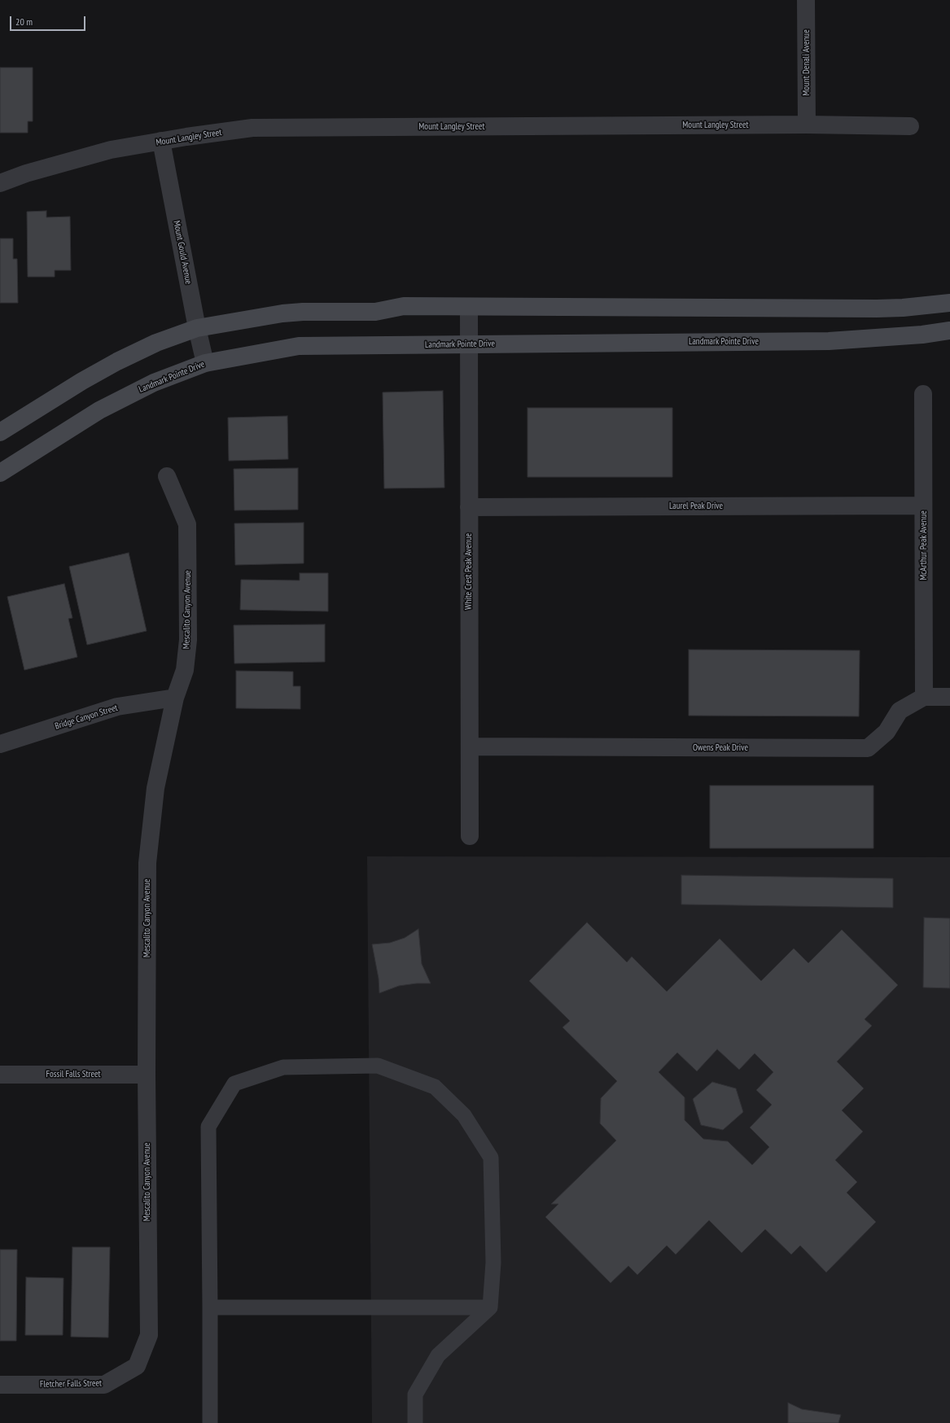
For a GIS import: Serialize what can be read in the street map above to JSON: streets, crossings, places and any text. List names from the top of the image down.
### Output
{
  "streets": {
    "street": [
      "Mount Denali Avenue",
      "Mount Langley Street",
      "Mount Gould Avenue",
      "Landmark Pointe Drive",
      "Laurel Peak Drive",
      "McArthur Peak Avenue",
      "White Crest Peak Avenue",
      "Mescalito Canyon Avenue",
      "Bridge Canyon Street",
      "Owens Peak Drive",
      "Fossil Falls Street",
      "Fletcher Falls Street"
    ]
  },
  "crossings": [
    ["Mount Denali Avenue", "Mount Langley Street"],
    ["Mount Langley Street", "Mount Gould Avenue"],
    ["Mount Gould Avenue", "Landmark Pointe Drive"],
    ["Landmark Pointe Drive", "White Crest Peak Avenue"],
    ["Laurel Peak Drive", "McArthur Peak Avenue"],
    ["Laurel Peak Drive", "White Crest Peak Avenue"],
    ["McArthur Peak Avenue", "Owens Peak Drive"],
    ["White Crest Peak Avenue", "Owens Peak Drive"],
    ["Mescalito Canyon Avenue", "Bridge Canyon Street"],
    ["Mescalito Canyon Avenue", "Fossil Falls Street"],
    ["Mescalito Canyon Avenue", "Fletcher Falls Street"]
  ],
  "scale_bar": "20 m"
}
